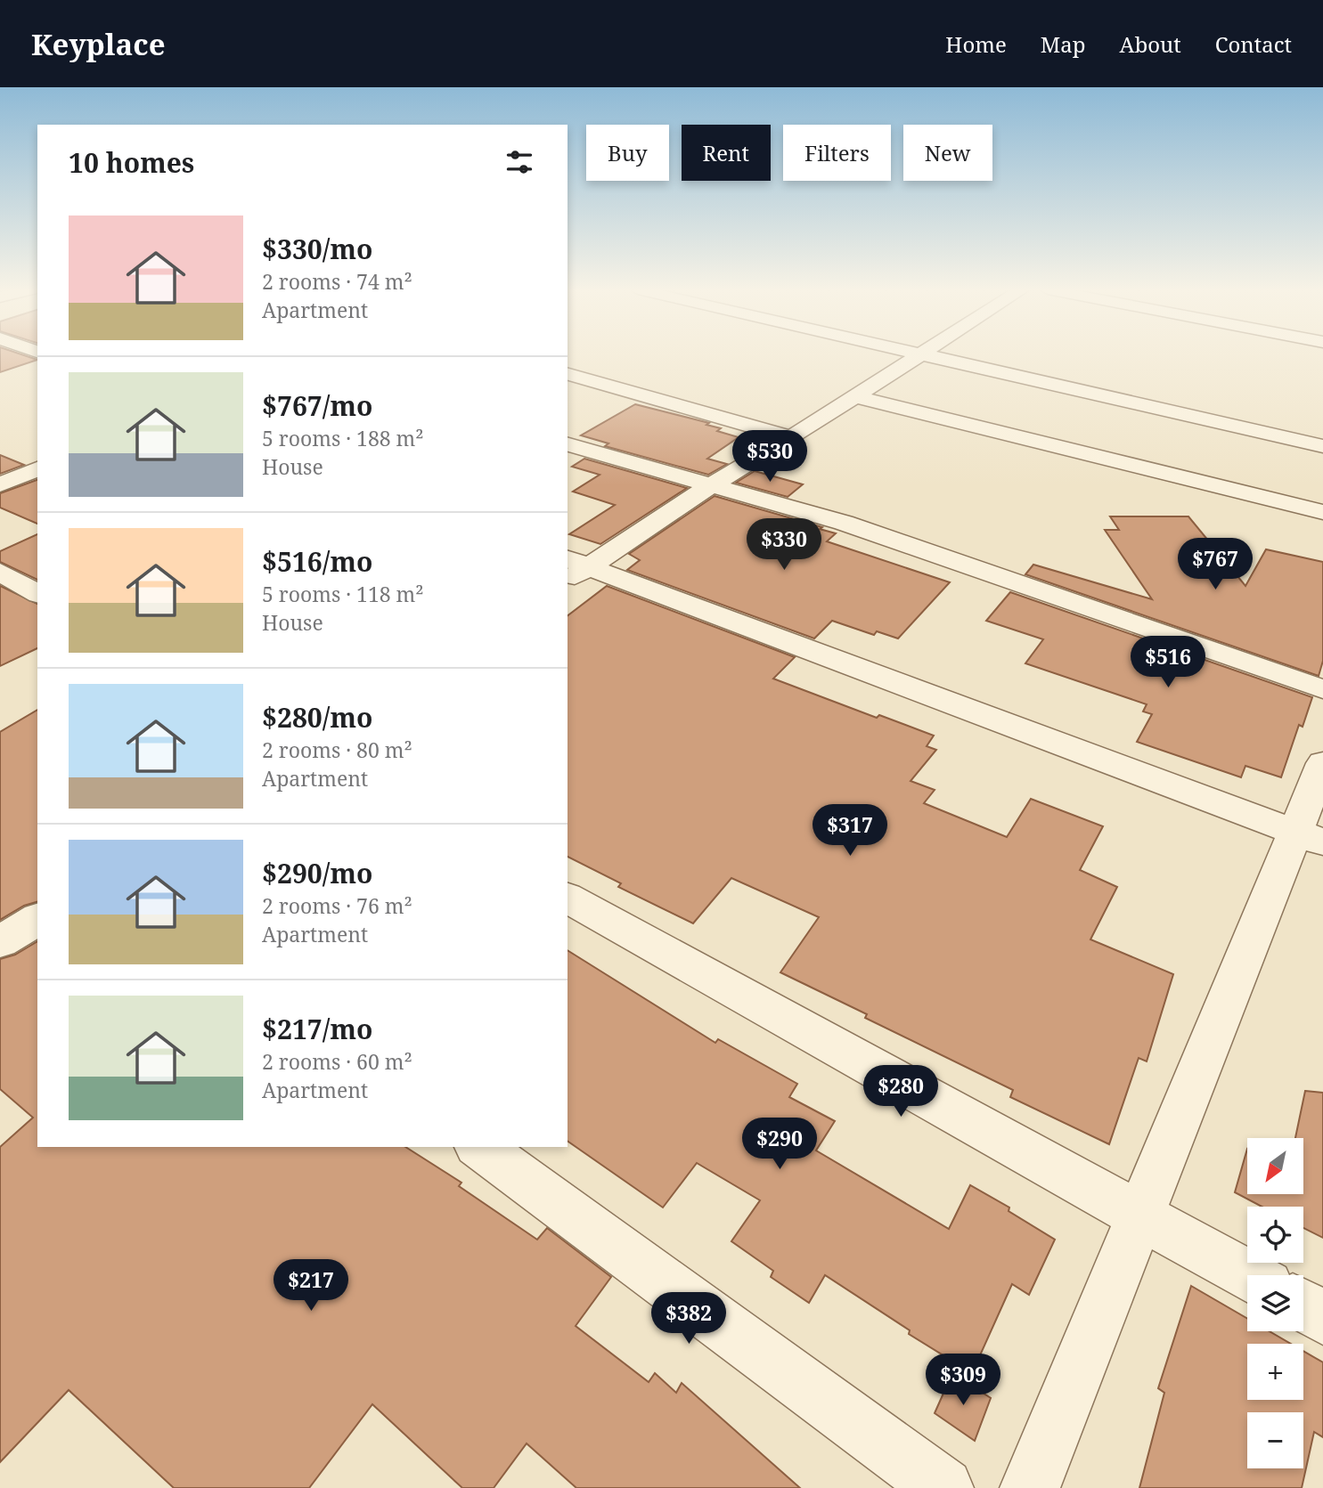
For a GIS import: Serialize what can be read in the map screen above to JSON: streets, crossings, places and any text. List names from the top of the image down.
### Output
{
  "north": "bottom left",
  "page": {
    "header": "Keyplace",
    "nav": [
      "Home",
      "Map",
      "About",
      "Contact"
    ],
    "chip": [
      "Buy",
      "Rent",
      "Filters",
      "New"
    ],
    "heading": "10 homes",
    "list": [
      {
        "name": "$330/mo",
        "note": "2 rooms · 74 m² · Apartment"
      },
      {
        "name": "$767/mo",
        "note": "5 rooms · 188 m² · House"
      },
      {
        "name": "$516/mo",
        "note": "5 rooms · 118 m² · House"
      },
      {
        "name": "$280/mo",
        "note": "2 rooms · 80 m² · Apartment"
      },
      {
        "name": "$290/mo",
        "note": "2 rooms · 76 m² · Apartment"
      },
      {
        "name": "$217/mo",
        "note": "2 rooms · 60 m² · Apartment"
      }
    ],
    "price": [
      "$530",
      "$330",
      "$767",
      "$516",
      "$317",
      "$280",
      "$290",
      "$217",
      "$382",
      "$309"
    ],
    "map_buttons": ["+", "−"]
  }
}
